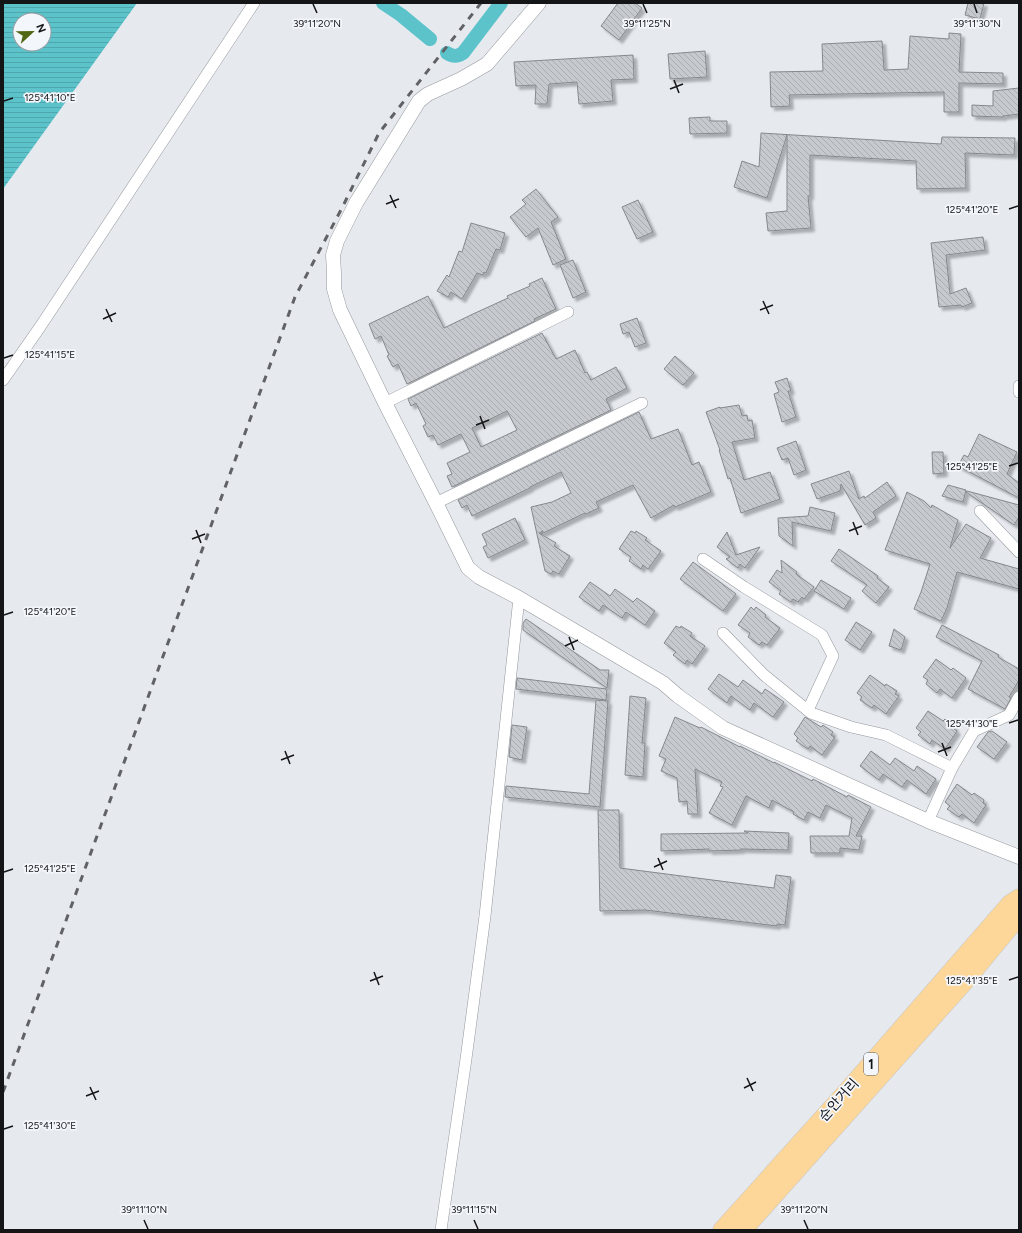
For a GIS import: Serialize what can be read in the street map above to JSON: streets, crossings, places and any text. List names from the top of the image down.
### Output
{
  "streets": {
    "main road": ["1", "순안거리"]
  },
  "north": "right",
  "coordinates": [
    "39°11'20\"N",
    "39°11'25\"N",
    "39°11'30\"N",
    "125°41'10\"E",
    "125°41'20\"E",
    "125°41'15\"E",
    "125°41'25\"E",
    "125°41'30\"E",
    "125°41'35\"E",
    "39°11'10\"N",
    "39°11'15\"N"
  ]
}
